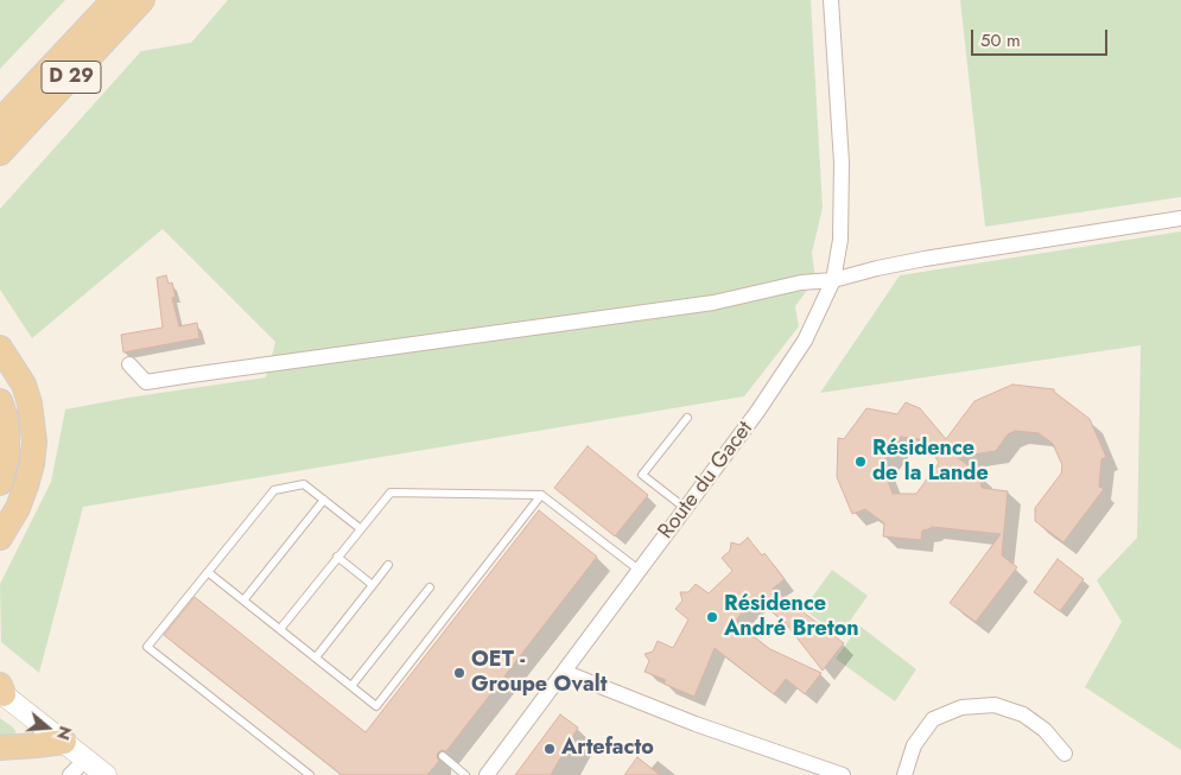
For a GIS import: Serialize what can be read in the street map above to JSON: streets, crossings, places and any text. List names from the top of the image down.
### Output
{
  "streets": {
    "main road": ["D 29"],
    "street": ["Route du Gacet"]
  },
  "places": [
    "Résidence de la Lande",
    "Résidence André Breton",
    "OET - Groupe Ovalt",
    "Artefacto"
  ],
  "scale_bar": "50 m",
  "north": "right"
}
